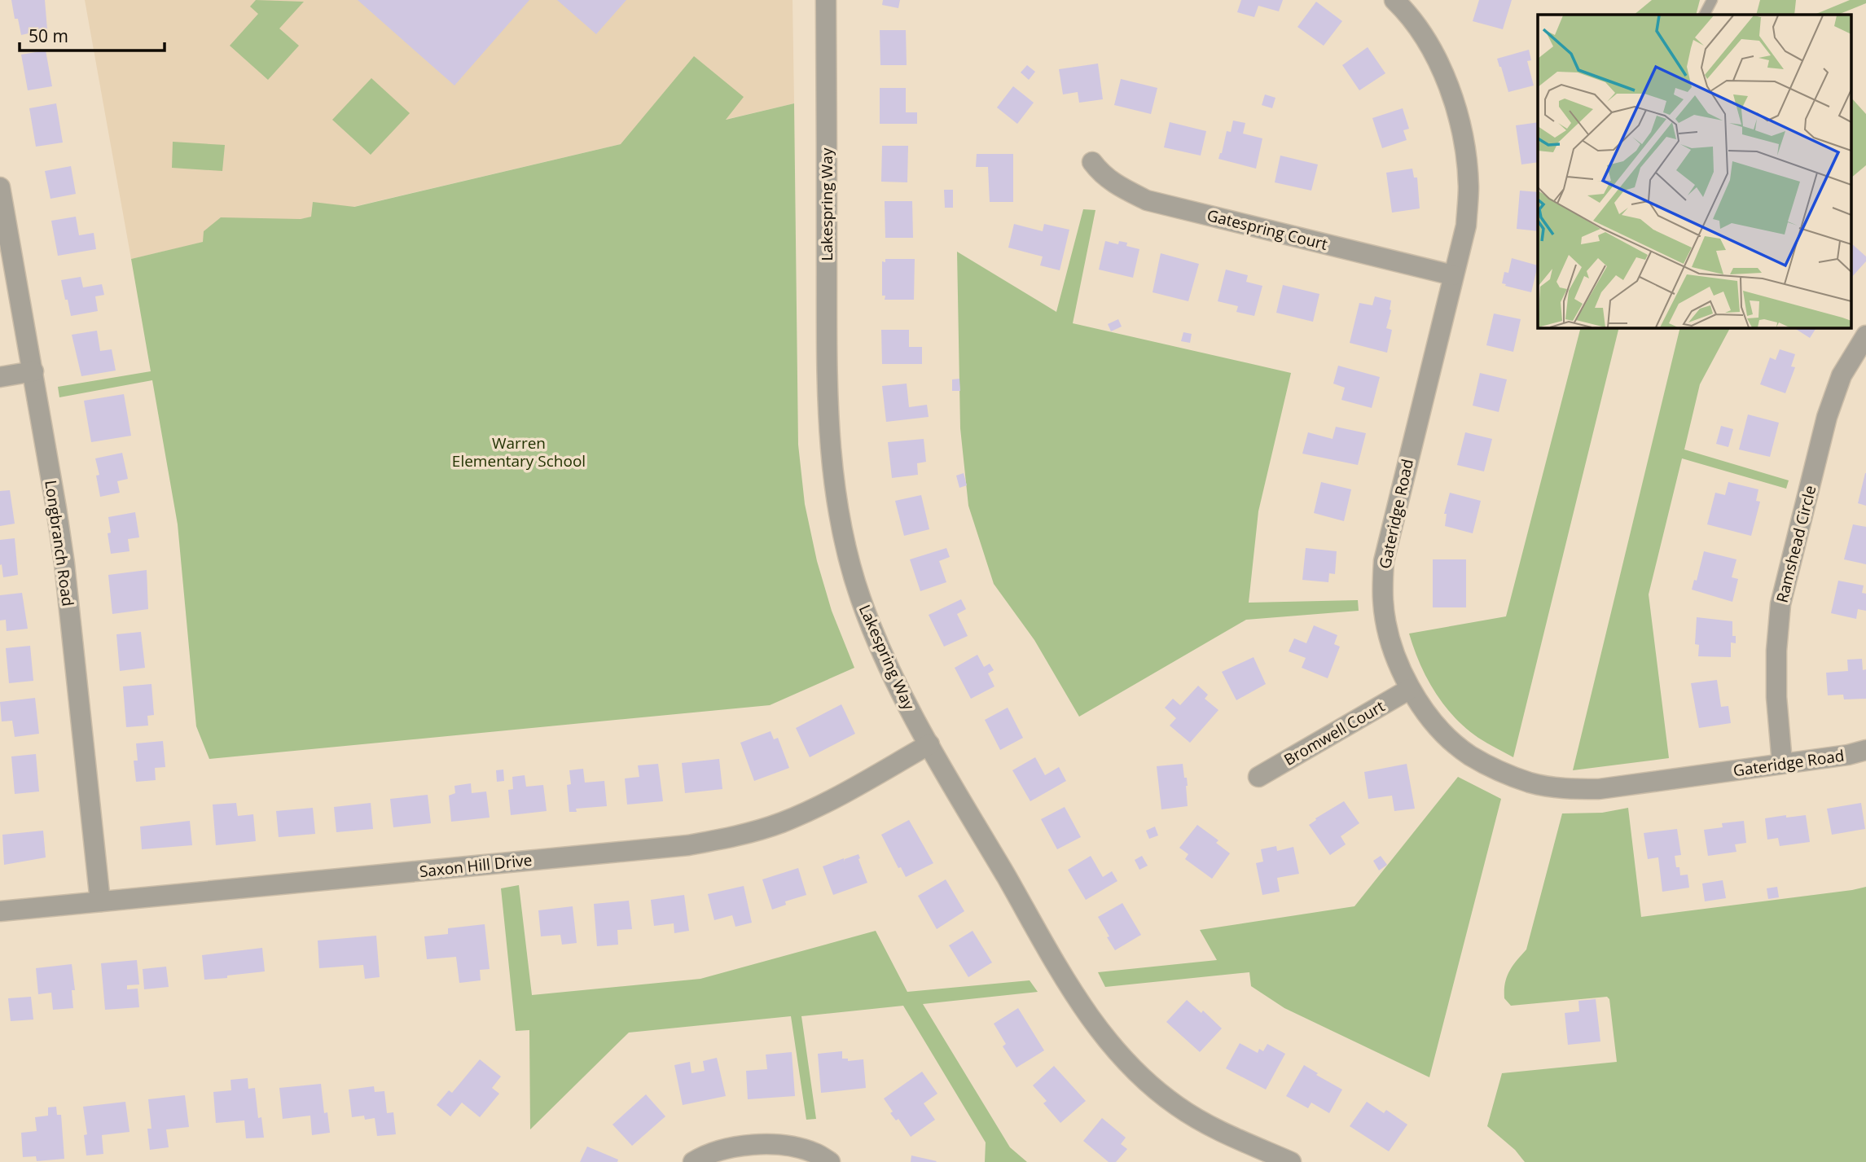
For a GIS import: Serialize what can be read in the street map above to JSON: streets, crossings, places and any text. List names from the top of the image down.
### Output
{
  "streets": {
    "street": [
      "Lakespring Way",
      "Gatespring Court",
      "Gateridge Road",
      "Longbranch Road",
      "Ramshead Circle",
      "Bromwell Court",
      "Saxon Hill Drive"
    ]
  },
  "crossings": [
    ["Lakespring Way", "Saxon Hill Drive"],
    ["Gatespring Court", "Gateridge Road"],
    ["Gateridge Road", "Ramshead Circle"],
    ["Gateridge Road", "Bromwell Court"],
    ["Longbranch Road", "Saxon Hill Drive"]
  ],
  "parks": ["Warren Elementary School"],
  "scale_bar": "50 m"
}
